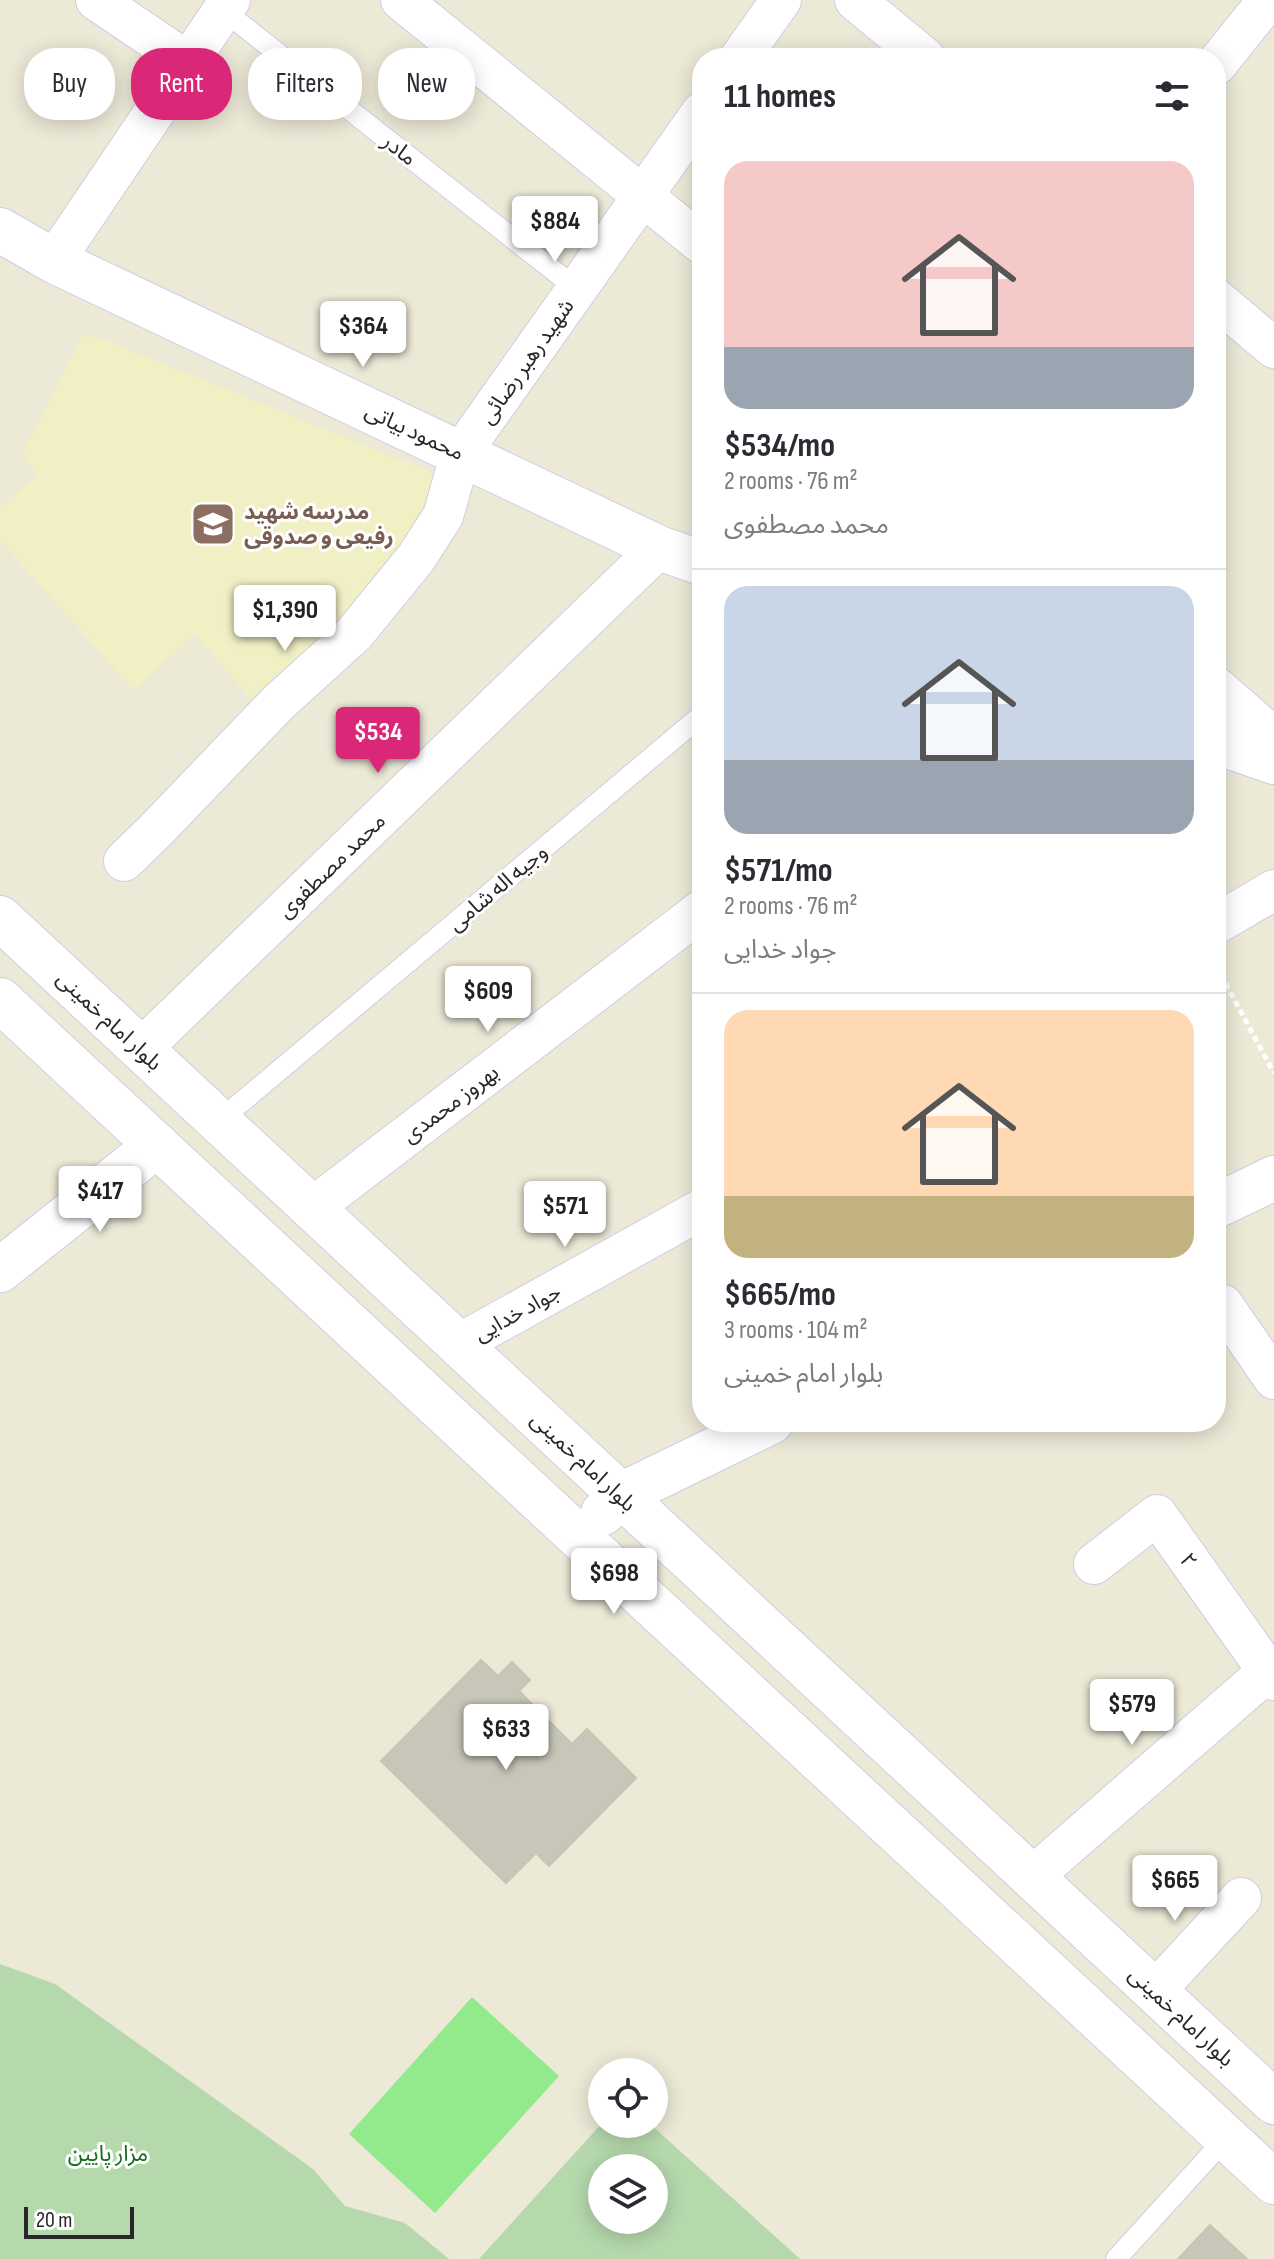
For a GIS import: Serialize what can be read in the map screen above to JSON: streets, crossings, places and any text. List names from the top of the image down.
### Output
{
  "streets": {
    "main road": ["محمود بیاتی", "بلوار امام خمینی"],
    "street": [
      "شهید رهبر رضائی",
      "محمد مصطفوی",
      "بهروز محمدی",
      "جواد خدایی",
      "۲"
    ],
    "lane": ["مادر", "وجیه اله شامی"]
  },
  "crossings": [
    ["مادر", "شهید رهبر رضائی"],
    ["شهید رهبر رضائی", "محمود بیاتی"],
    ["محمود بیاتی", "محمد مصطفوی"],
    ["محمد مصطفوی", "بلوار امام خمینی"],
    ["وجیه اله شامی", "بلوار امام خمینی"],
    ["بلوار امام خمینی", "بهروز محمدی"],
    ["بلوار امام خمینی", "جواد خدایی"]
  ],
  "parks": ["مزار پایین"],
  "places": {
    "school or university": ["مدرسه شهید رفیعی و صدوقی"]
  },
  "scale_bar": "20 m",
  "page": {
    "chip": [
      "Buy",
      "Rent",
      "Filters",
      "New"
    ],
    "heading": "11 homes",
    "list": [
      {
        "name": "$534/mo",
        "note": "2 rooms · 76 m² · محمد مصطفوی"
      },
      {
        "name": "$571/mo",
        "note": "2 rooms · 76 m² · جواد خدایی"
      },
      {
        "name": "$665/mo",
        "note": "3 rooms · 104 m² · بلوار امام خمینی"
      }
    ],
    "price": [
      "$884",
      "$364",
      "$1,390",
      "$534",
      "$609",
      "$417",
      "$571",
      "$698",
      "$579",
      "$633",
      "$665"
    ],
    "scale": "20 m"
  }
}
